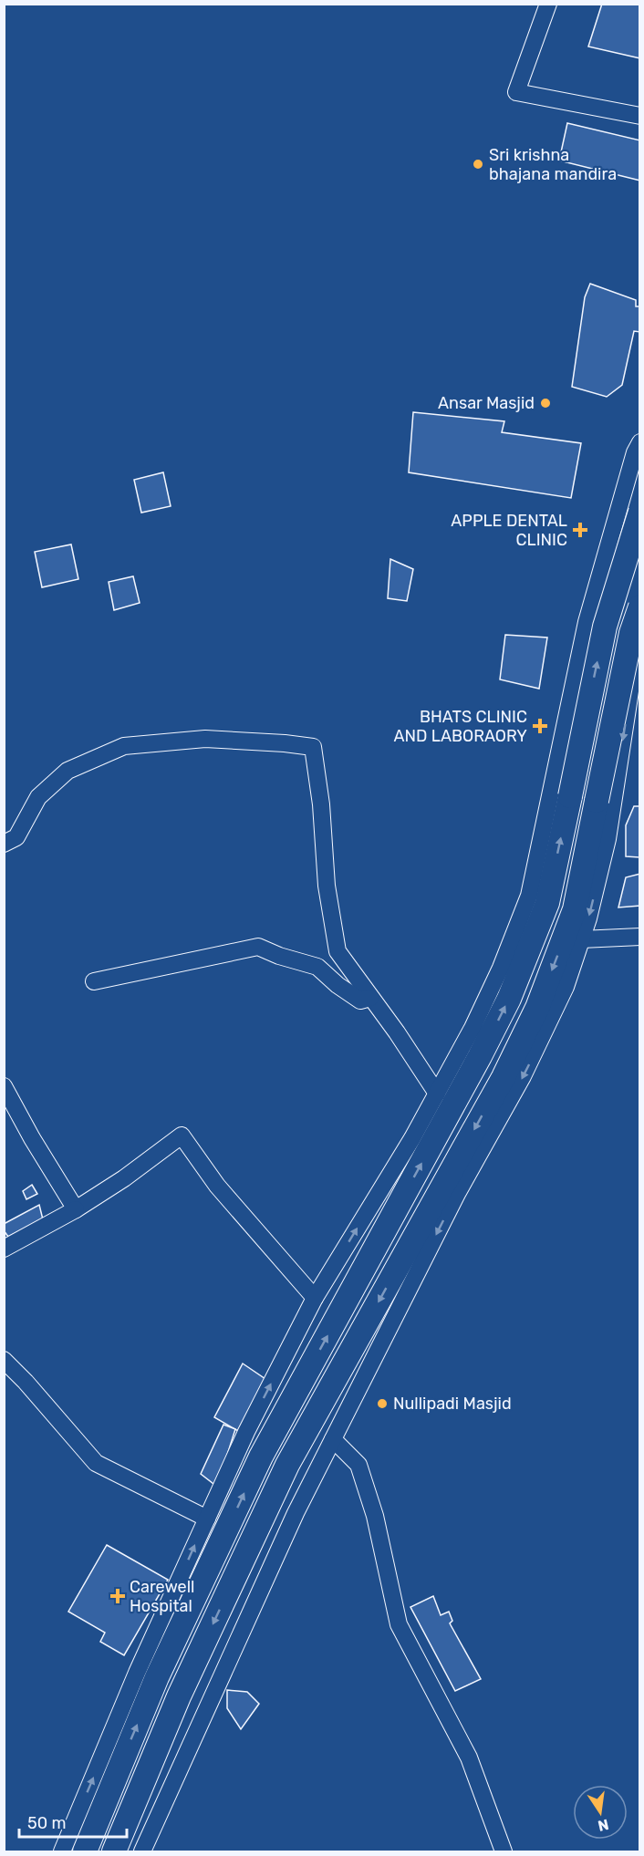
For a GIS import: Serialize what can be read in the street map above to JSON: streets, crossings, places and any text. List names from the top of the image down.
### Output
{
  "places": {
    "other": ["Sri krishna bhajana mandira", "Ansar Masjid", "Nullipadi Masjid"],
    "health": ["APPLE DENTAL CLINIC", "BHATS CLINIC AND LABORAORY", "Carewell Hospital"]
  },
  "scale_bar": "50 m",
  "north": "bottom"
}
